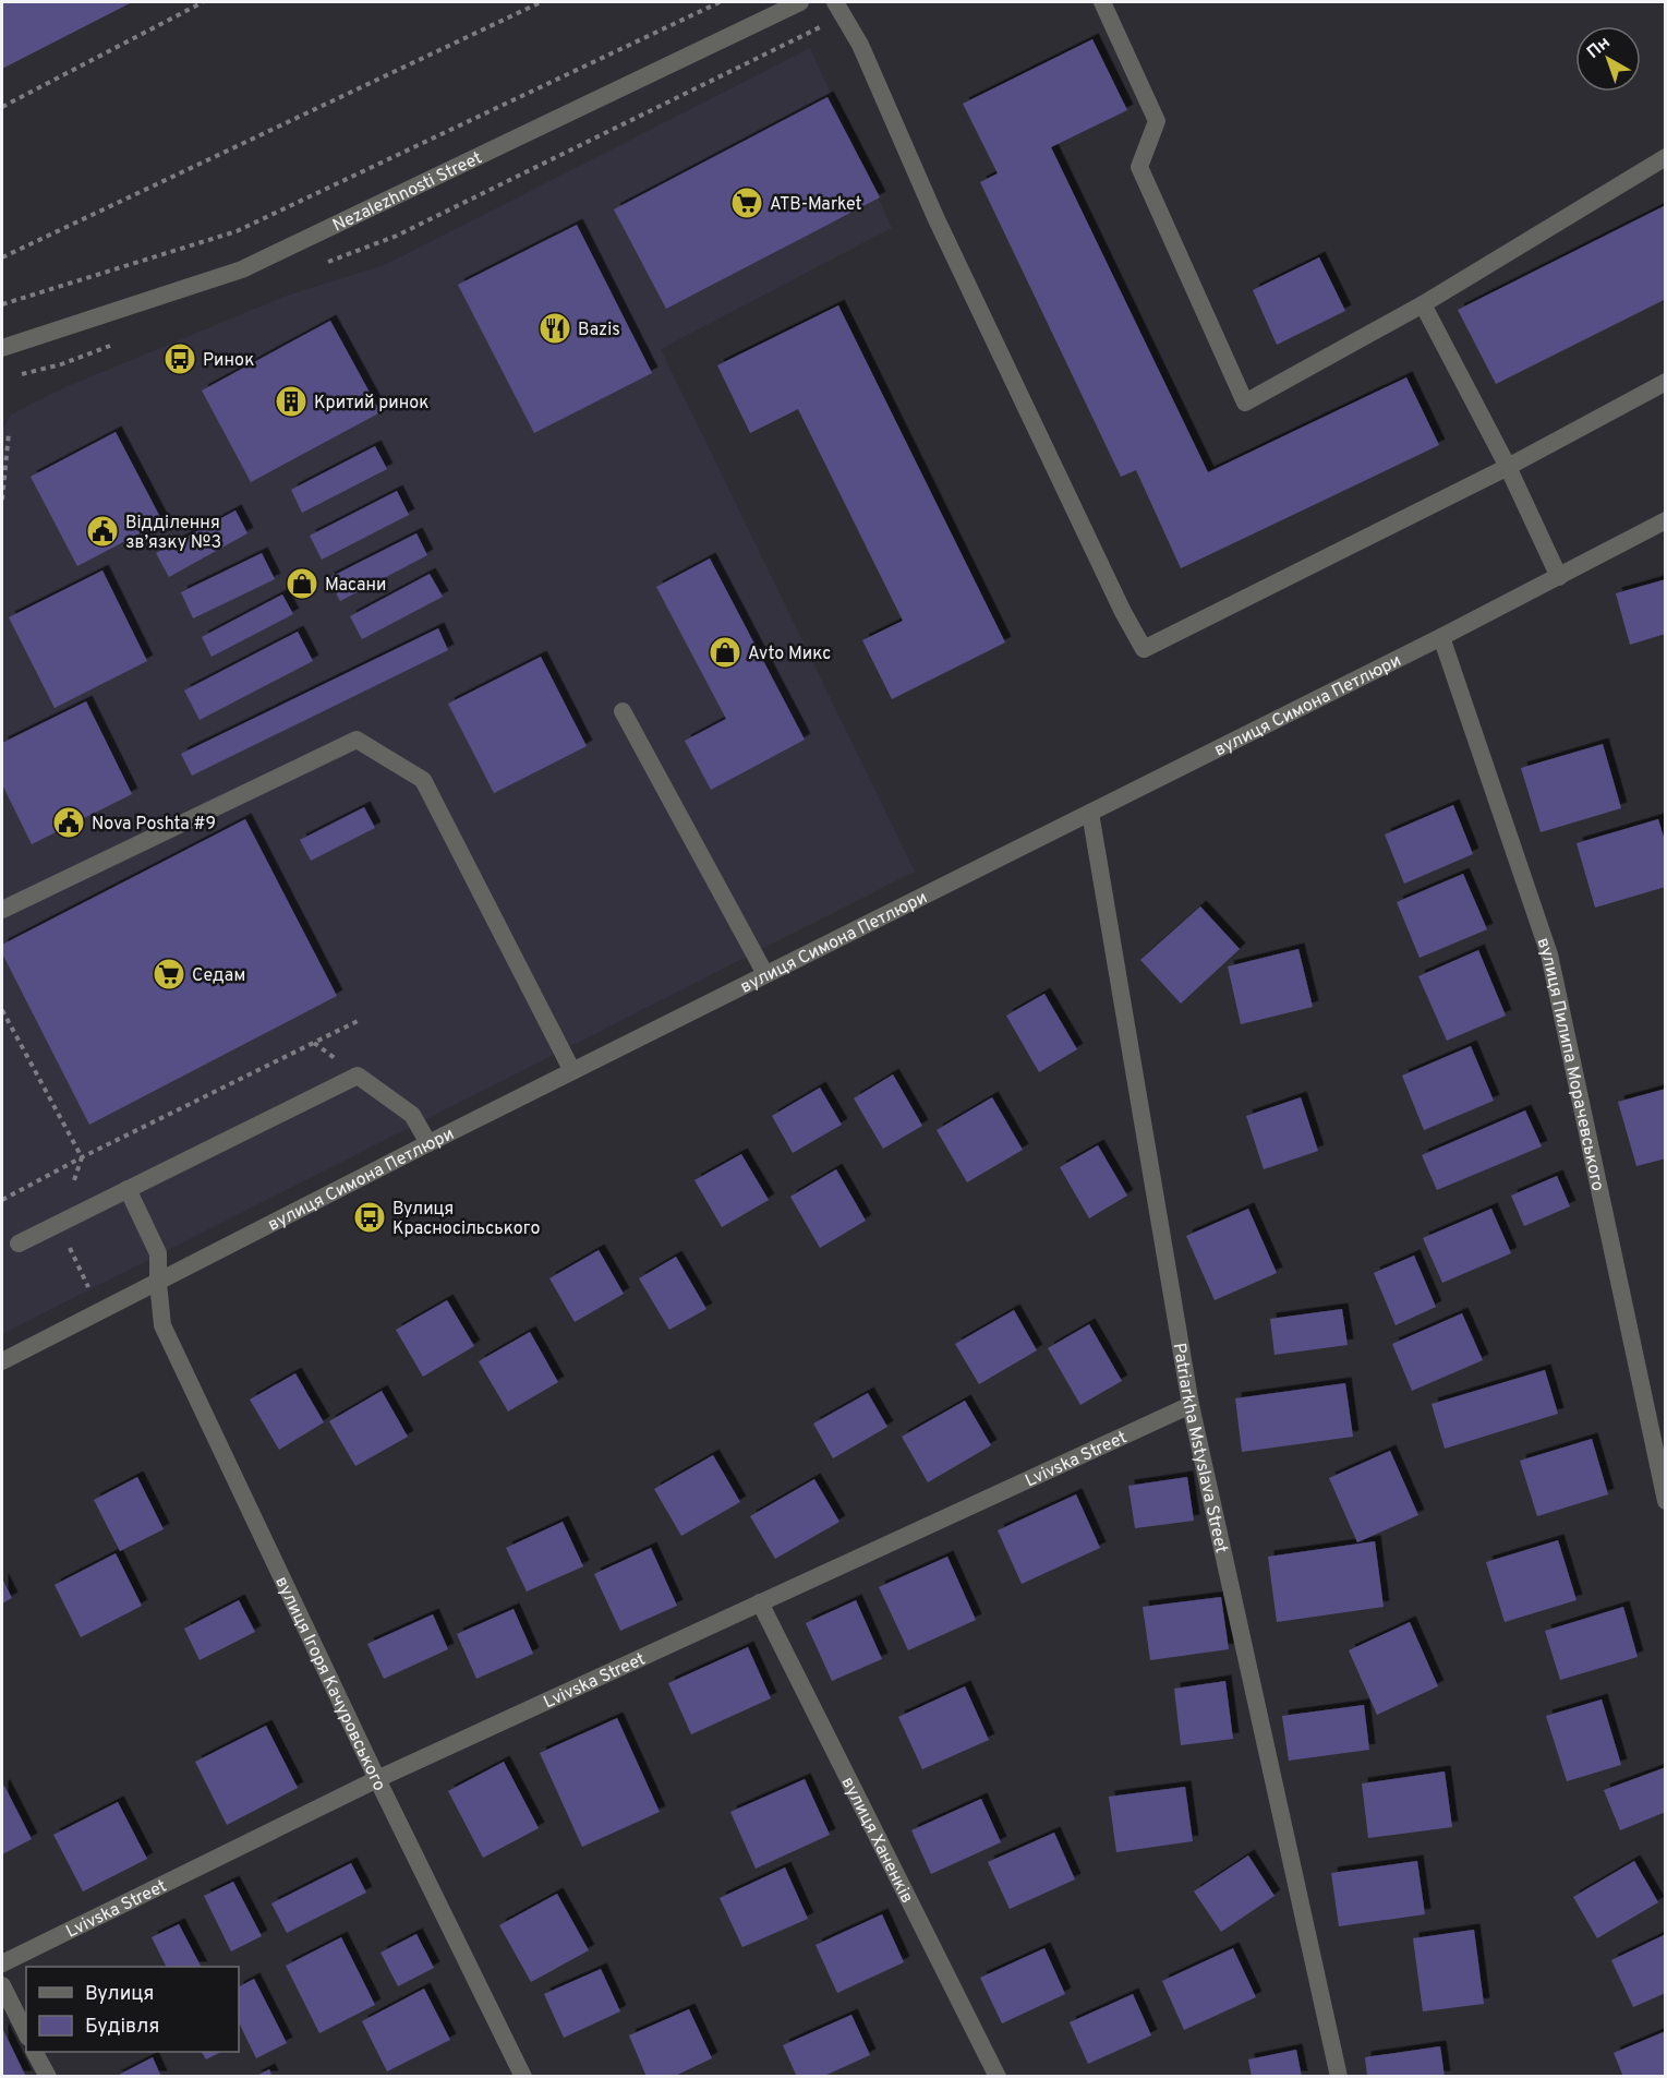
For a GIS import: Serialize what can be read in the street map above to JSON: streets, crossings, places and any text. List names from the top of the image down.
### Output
{
  "streets": {
    "street": [
      "Nezalezhnosti Street",
      "вулиця Симона Петлюри",
      "вулиця Пилипа Морачевського",
      "Patriarkha Mstyslava Street",
      "Lvivska Street",
      "вулиця Ігоря Качуровського",
      "вулиця Ханенків"
    ]
  },
  "crossings": [
    ["вулиця Симона Петлюри", "вулиця Пилипа Морачевського"],
    ["вулиця Симона Петлюри", "Patriarkha Mstyslava Street"],
    ["вулиця Симона Петлюри", "вулиця Ігоря Качуровського"],
    ["Patriarkha Mstyslava Street", "Lvivska Street"],
    ["Lvivska Street", "вулиця Ігоря Качуровського"],
    ["Lvivska Street", "вулиця Ханенків"]
  ],
  "places": {
    "supermarket": ["ATB-Market", "Седам"],
    "restaurant": ["Bazis"],
    "bus stop": ["Ринок", "Вулиця Красносільського"],
    "building": ["Критий ринок"],
    "public building": ["Відділення зв’язку №3", "Nova Poshta #9"],
    "shop": ["Масани", "Avto Микс"]
  },
  "legend": ["Вулиця", "Будівля"],
  "north": "top left"
}
